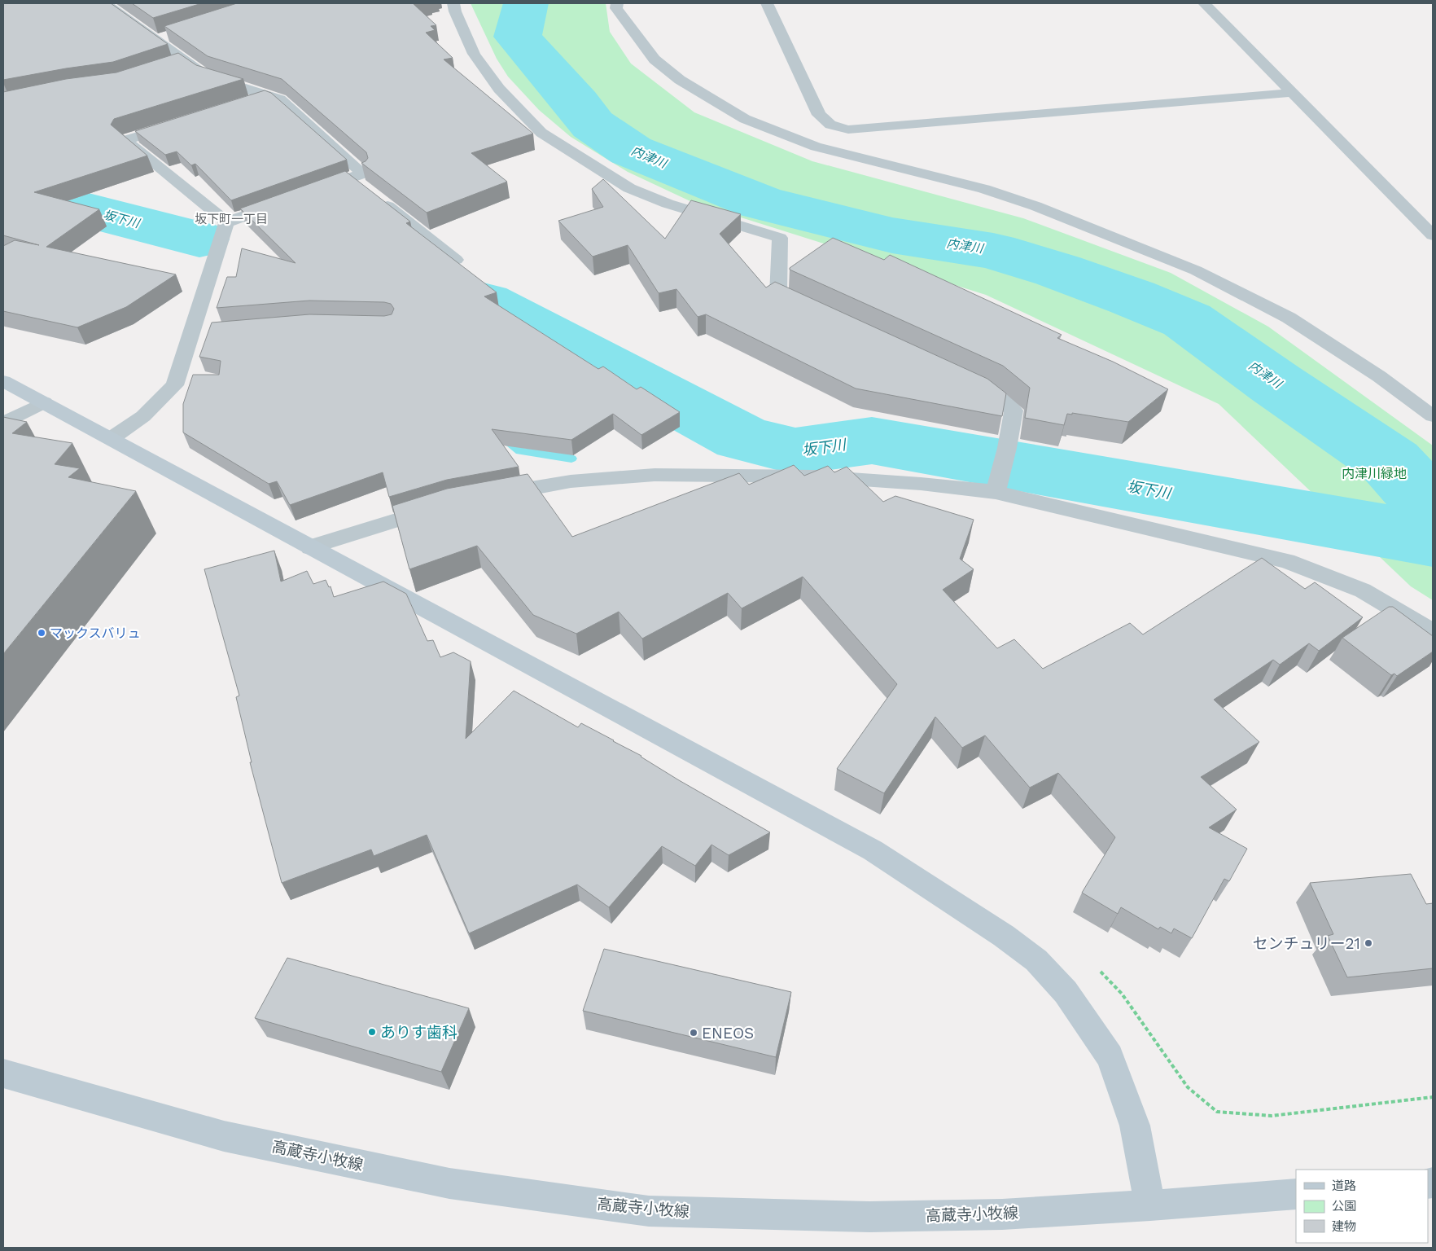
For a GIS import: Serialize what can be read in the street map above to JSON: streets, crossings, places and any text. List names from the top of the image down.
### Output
{
  "streets": {
    "street": ["高蔵寺小牧線"]
  },
  "districts": ["坂下町一丁目"],
  "water": ["内津川", "坂下川"],
  "parks": ["内津川緑地"],
  "places": [
    "マックスバリュ",
    "センチュリー21",
    "ありす歯科",
    "ENEOS"
  ],
  "legend": ["道路", "公園", "建物"]
}
